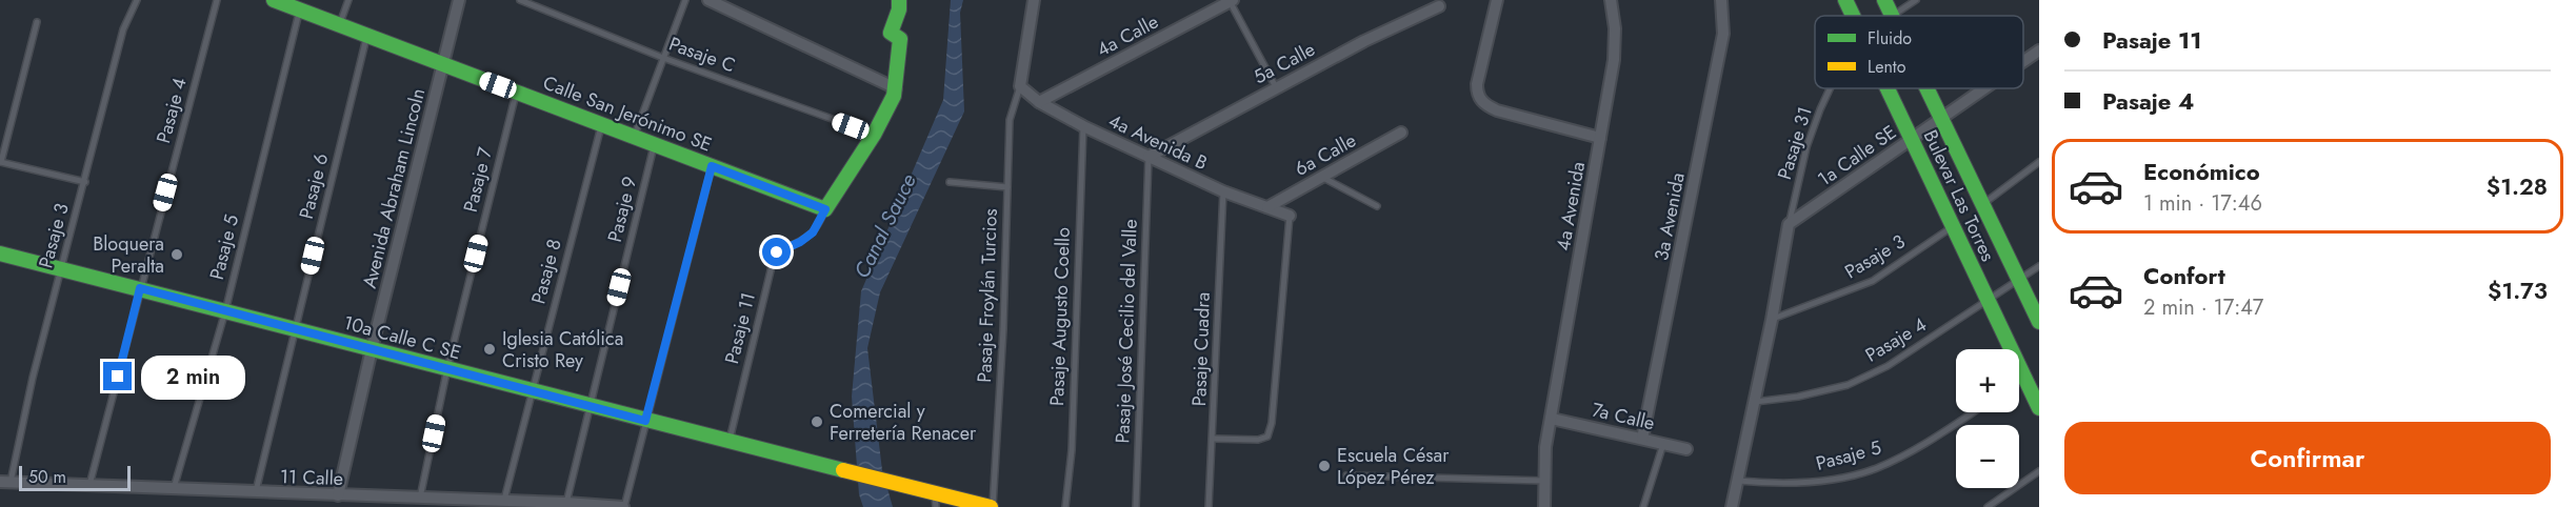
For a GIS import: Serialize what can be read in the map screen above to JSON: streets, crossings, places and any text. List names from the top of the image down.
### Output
{
  "streets": {
    "street": [
      "4a Calle",
      "5a Calle",
      "Calle San Jerónimo SE",
      "4a Avenida B",
      "6a Calle",
      "1a Calle SE",
      "Avenida Abraham Lincoln",
      "Bulevar Las Torres",
      "4a Avenida",
      "3a Avenida",
      "10a Calle C SE",
      "7a Calle",
      "11 Calle"
    ],
    "lane": [
      "Pasaje C",
      "Pasaje 4",
      "Pasaje 31",
      "Pasaje 7",
      "Pasaje 6",
      "Pasaje 9",
      "Pasaje 3",
      "Pasaje 5",
      "Pasaje 8",
      "Pasaje Froylán Turcios",
      "Pasaje Augusto Coello",
      "Pasaje 11",
      "Pasaje José Cecilio del Valle",
      "Pasaje Cuadra"
    ]
  },
  "crossings": [
    ["4a Calle", "4a Avenida B"],
    ["5a Calle", "4a Avenida B"],
    ["5a Calle", "Pasaje José Cecilio del Valle"],
    ["Pasaje 4", "Bulevar Las Torres"],
    ["Pasaje 4", "10a Calle C SE"],
    ["Pasaje 4", "11 Calle"],
    ["Calle San Jerónimo SE", "Pasaje 7"],
    ["Calle San Jerónimo SE", "Pasaje 6"],
    ["Calle San Jerónimo SE", "Avenida Abraham Lincoln"],
    ["Calle San Jerónimo SE", "Pasaje 9"],
    ["Calle San Jerónimo SE", "Pasaje 5"],
    ["Calle San Jerónimo SE", "Pasaje 8"],
    ["Calle San Jerónimo SE", "Pasaje 11"],
    ["4a Avenida B", "6a Calle"],
    ["4a Avenida B", "Pasaje Froylán Turcios"],
    ["4a Avenida B", "Pasaje Augusto Coello"],
    ["4a Avenida B", "Pasaje José Cecilio del Valle"],
    ["4a Avenida B", "Pasaje Cuadra"],
    ["Pasaje 31", "1a Calle SE"],
    ["1a Calle SE", "Bulevar Las Torres"],
    ["Pasaje 7", "10a Calle C SE"],
    ["Pasaje 7", "11 Calle"],
    ["Pasaje 6", "10a Calle C SE"],
    ["Pasaje 6", "11 Calle"],
    ["Avenida Abraham Lincoln", "10a Calle C SE"],
    ["Avenida Abraham Lincoln", "11 Calle"],
    ["Bulevar Las Torres", "Pasaje 3"],
    ["4a Avenida", "7a Calle"],
    ["Pasaje 9", "10a Calle C SE"],
    ["Pasaje 9", "11 Calle"],
    ["3a Avenida", "7a Calle"],
    ["Pasaje 3", "10a Calle C SE"],
    ["Pasaje 3", "11 Calle"],
    ["Pasaje 5", "10a Calle C SE"],
    ["Pasaje 5", "11 Calle"],
    ["Pasaje 8", "10a Calle C SE"],
    ["Pasaje 8", "11 Calle"],
    ["Pasaje Froylán Turcios", "10a Calle C SE"],
    ["Pasaje 11", "10a Calle C SE"]
  ],
  "water": ["Canal Sauce"],
  "places": [
    "Bloquera Peralta",
    "Iglesia Católica Cristo Rey",
    "Comercial y Ferretería Renacer",
    "Escuela César López Pérez"
  ],
  "legend": ["Fluido", "Lento"],
  "scale_bar": "50 m",
  "page": {
    "banner": ["Pasaje 11", "Pasaje 4"],
    "list": [
      {
        "name": "Económico",
        "note": "1 min · 17:46",
        "value": "$1.28"
      },
      {
        "name": "Confort",
        "note": "2 min · 17:47",
        "value": "$1.73"
      }
    ],
    "map_buttons": ["+", "−"],
    "bubble": "2 min",
    "buttons": "Confirmar",
    "scale": "50 m"
  }
}
